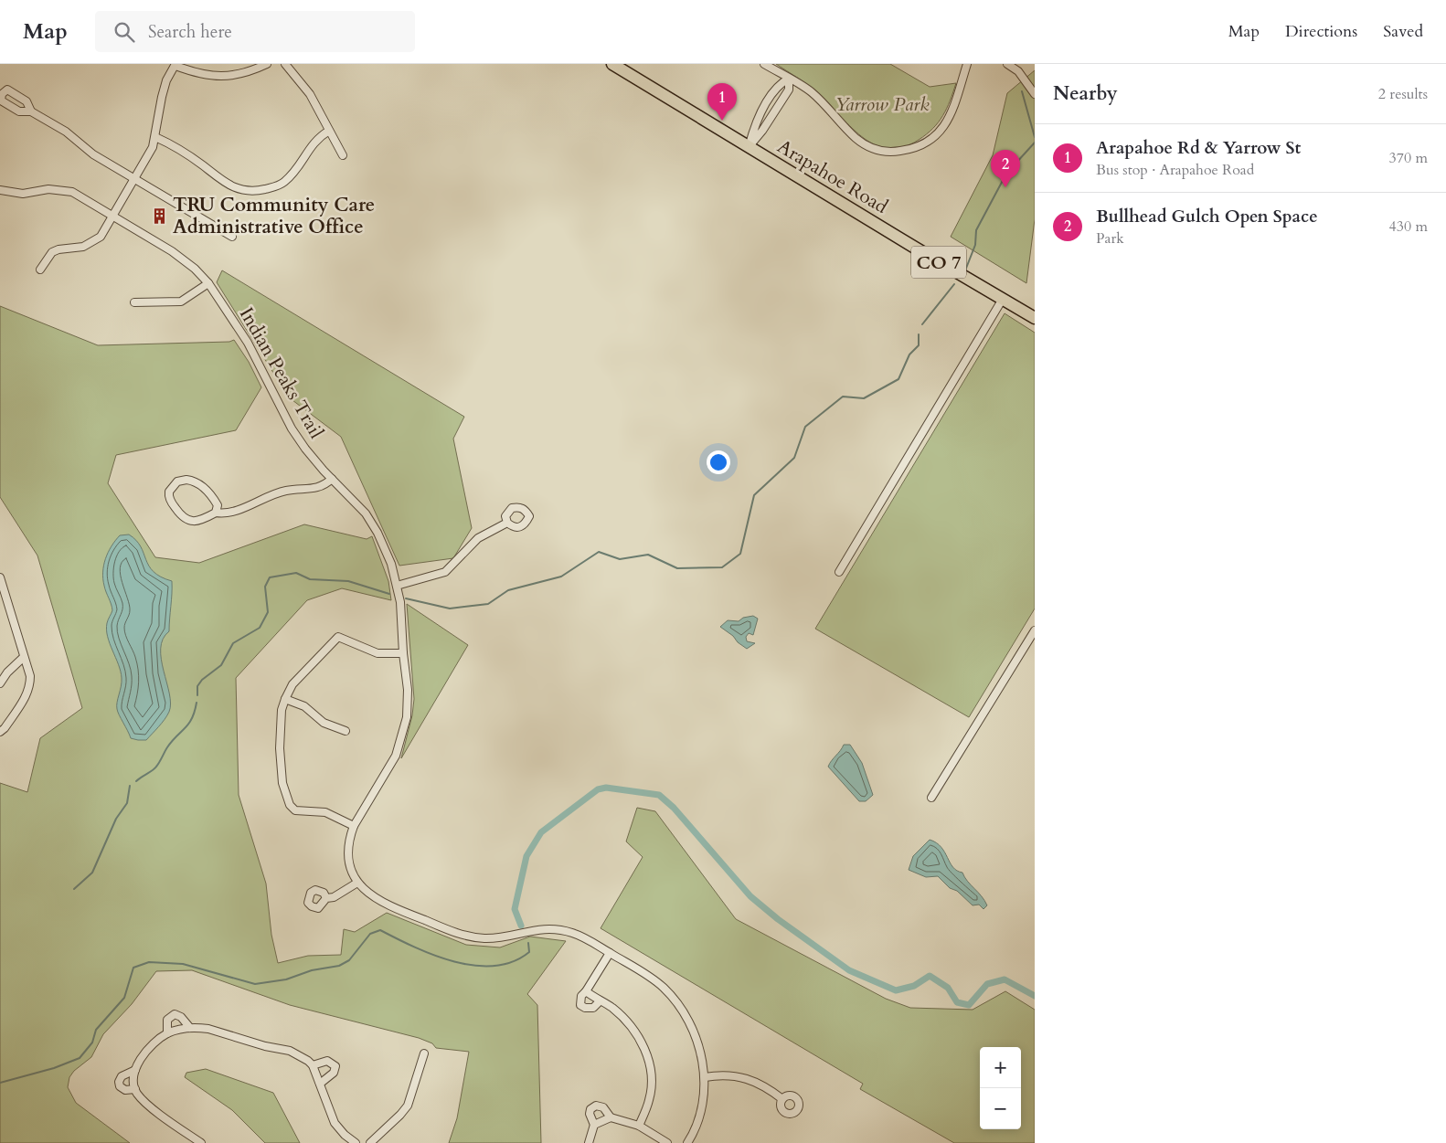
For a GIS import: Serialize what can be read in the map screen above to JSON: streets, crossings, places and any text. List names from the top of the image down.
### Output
{
  "streets": {
    "main road": ["Arapahoe Road", "CO 7"],
    "street": ["Indian Peaks Trail"]
  },
  "parks": ["Yarrow Park"],
  "places": {
    "building": ["TRU Community Care Administrative Office"]
  },
  "page": {
    "header": "Map",
    "search": "Search here",
    "nav": ["Map", "Directions", "Saved"],
    "heading": ["Nearby", "2 results"],
    "pins": ["1", "2"],
    "list": [
      {
        "mark": "1",
        "name": "Arapahoe Rd & Yarrow St",
        "note": "Bus stop · Arapahoe Road",
        "value": "370 m"
      },
      {
        "mark": "2",
        "name": "Bullhead Gulch Open Space",
        "note": "Park",
        "value": "430 m"
      }
    ],
    "map_buttons": ["+", "−"]
  }
}
